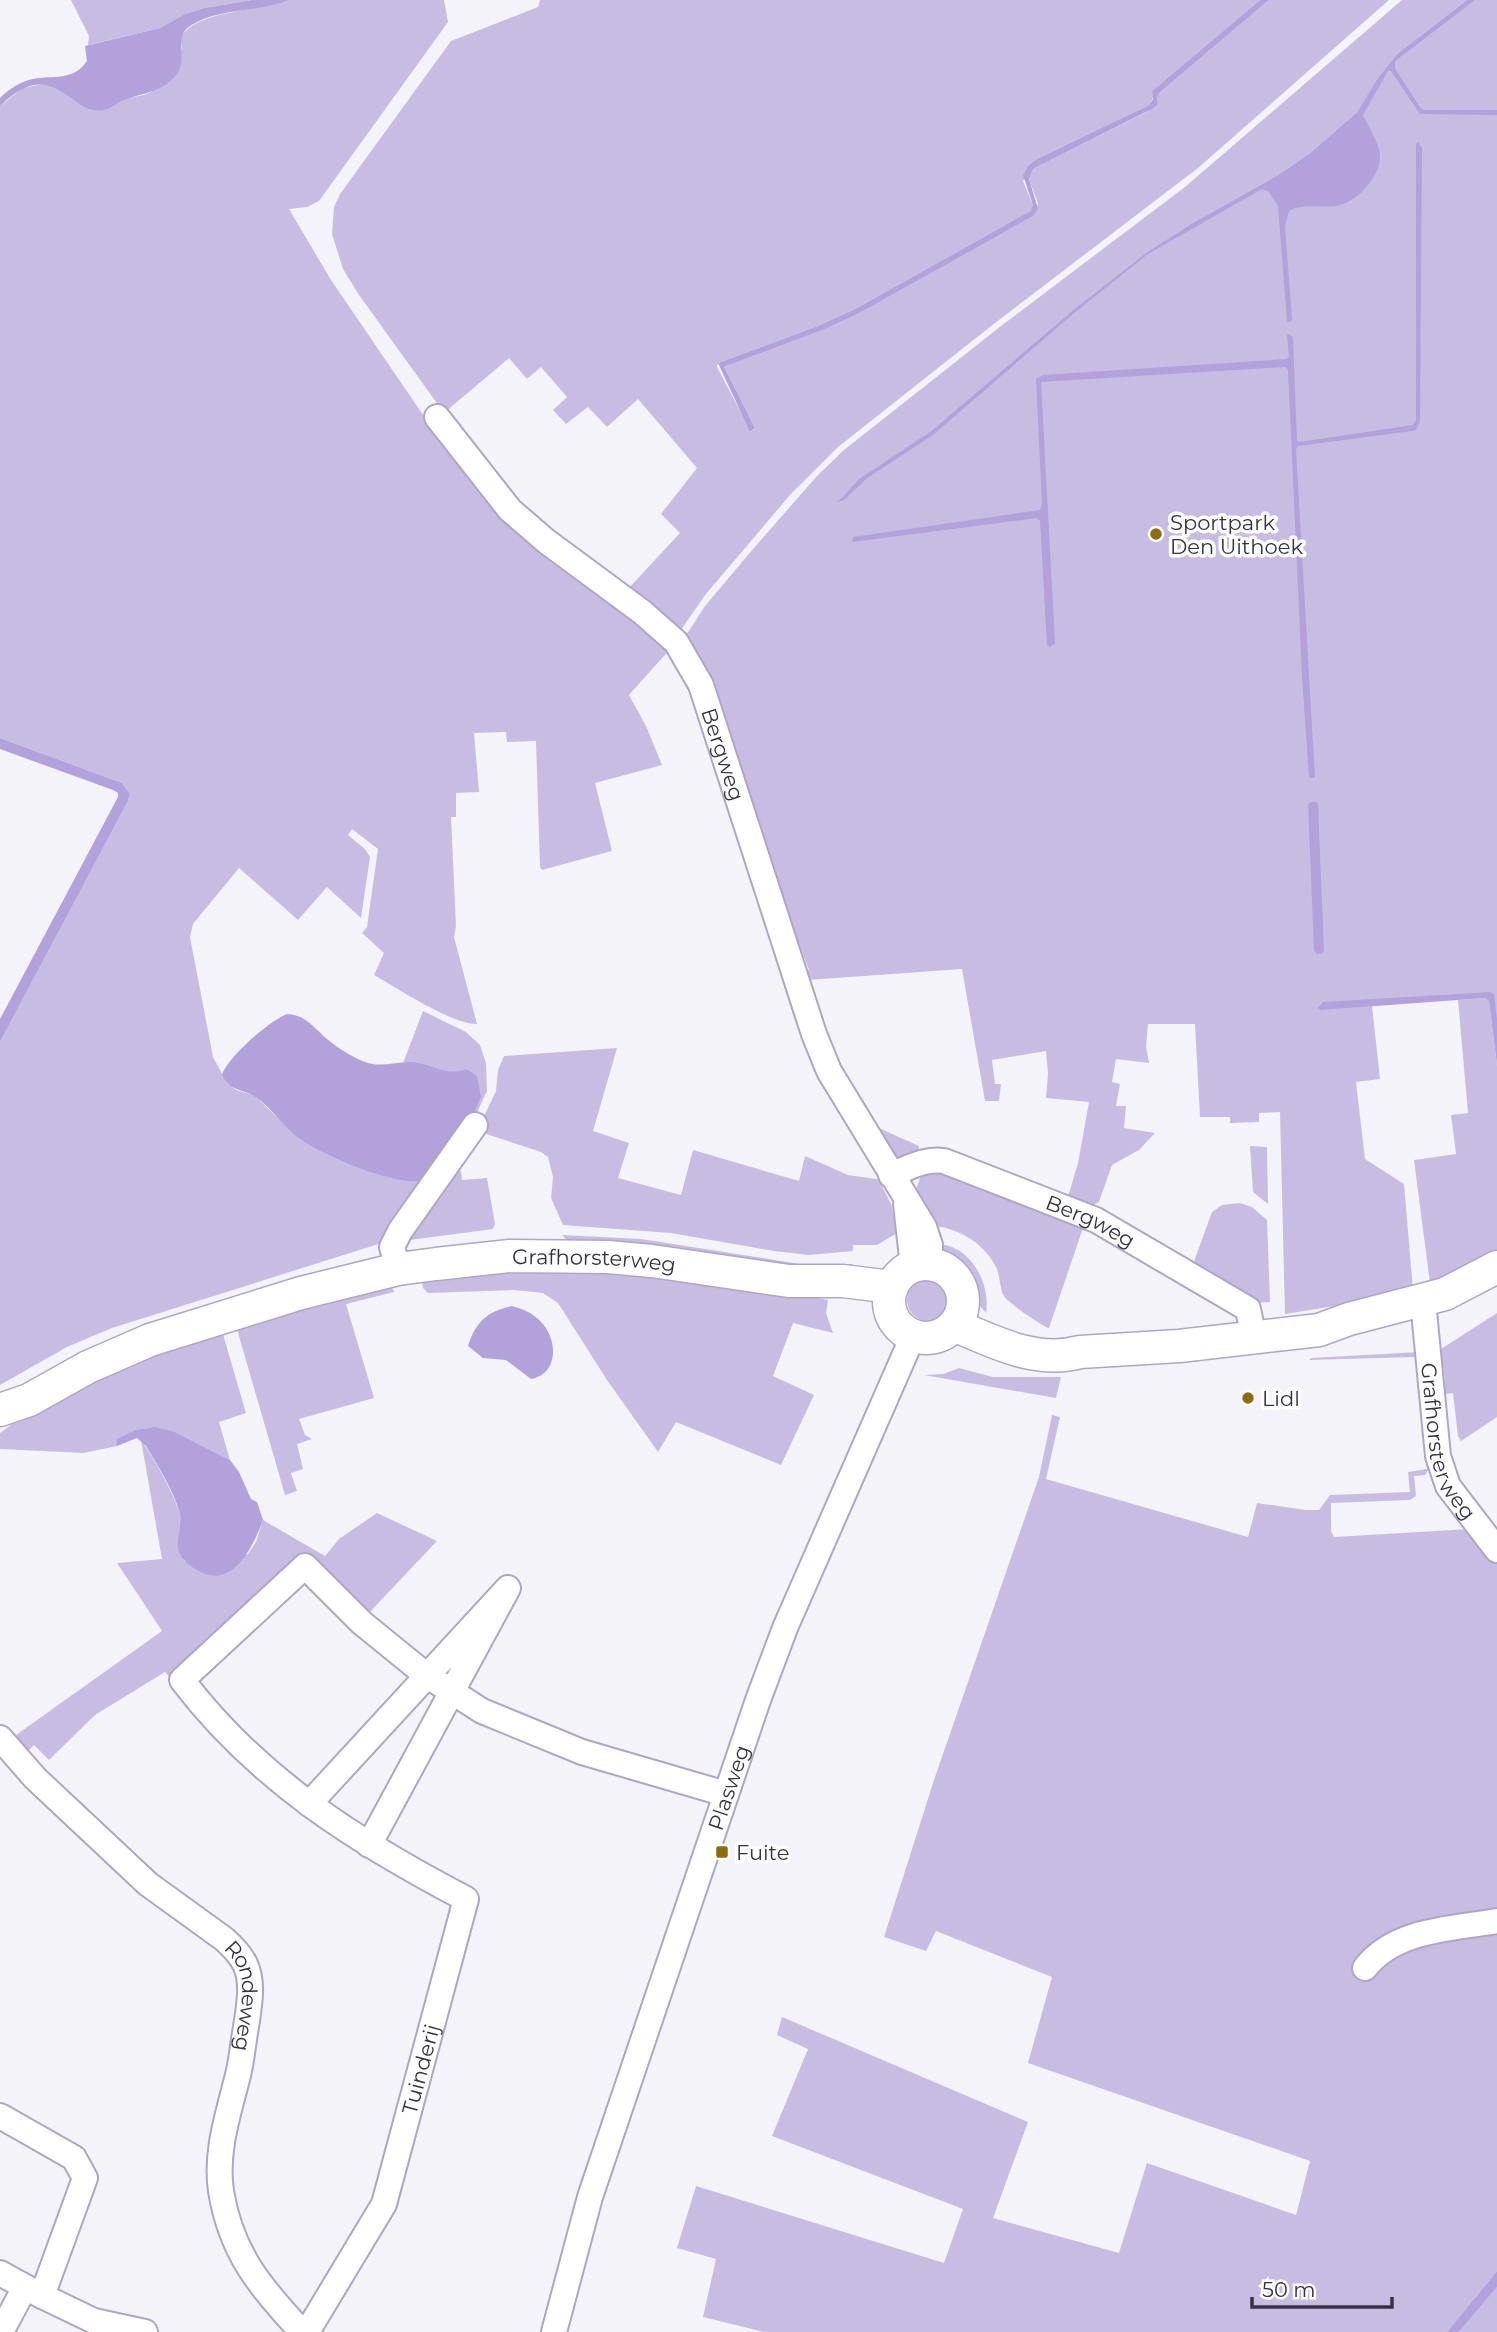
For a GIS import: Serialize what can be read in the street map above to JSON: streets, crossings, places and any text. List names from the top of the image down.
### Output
{
  "streets": {
    "main road": ["Grafhorsterweg"],
    "street": [
      "Bergweg",
      "Plasweg",
      "Rondeweg",
      "Tuinderij"
    ]
  },
  "crossings": [
    ["Bergweg", "Grafhorsterweg"],
    ["Bergweg", "Plasweg"],
    ["Grafhorsterweg", "Plasweg"],
    ["Plasweg", "Tuinderij"],
    ["Rondeweg", "Tuinderij"]
  ],
  "places": {
    "other": ["Sportpark Den Uithoek", "Lidl"],
    "transit": ["Fuite"]
  },
  "scale_bar": "50 m"
}
